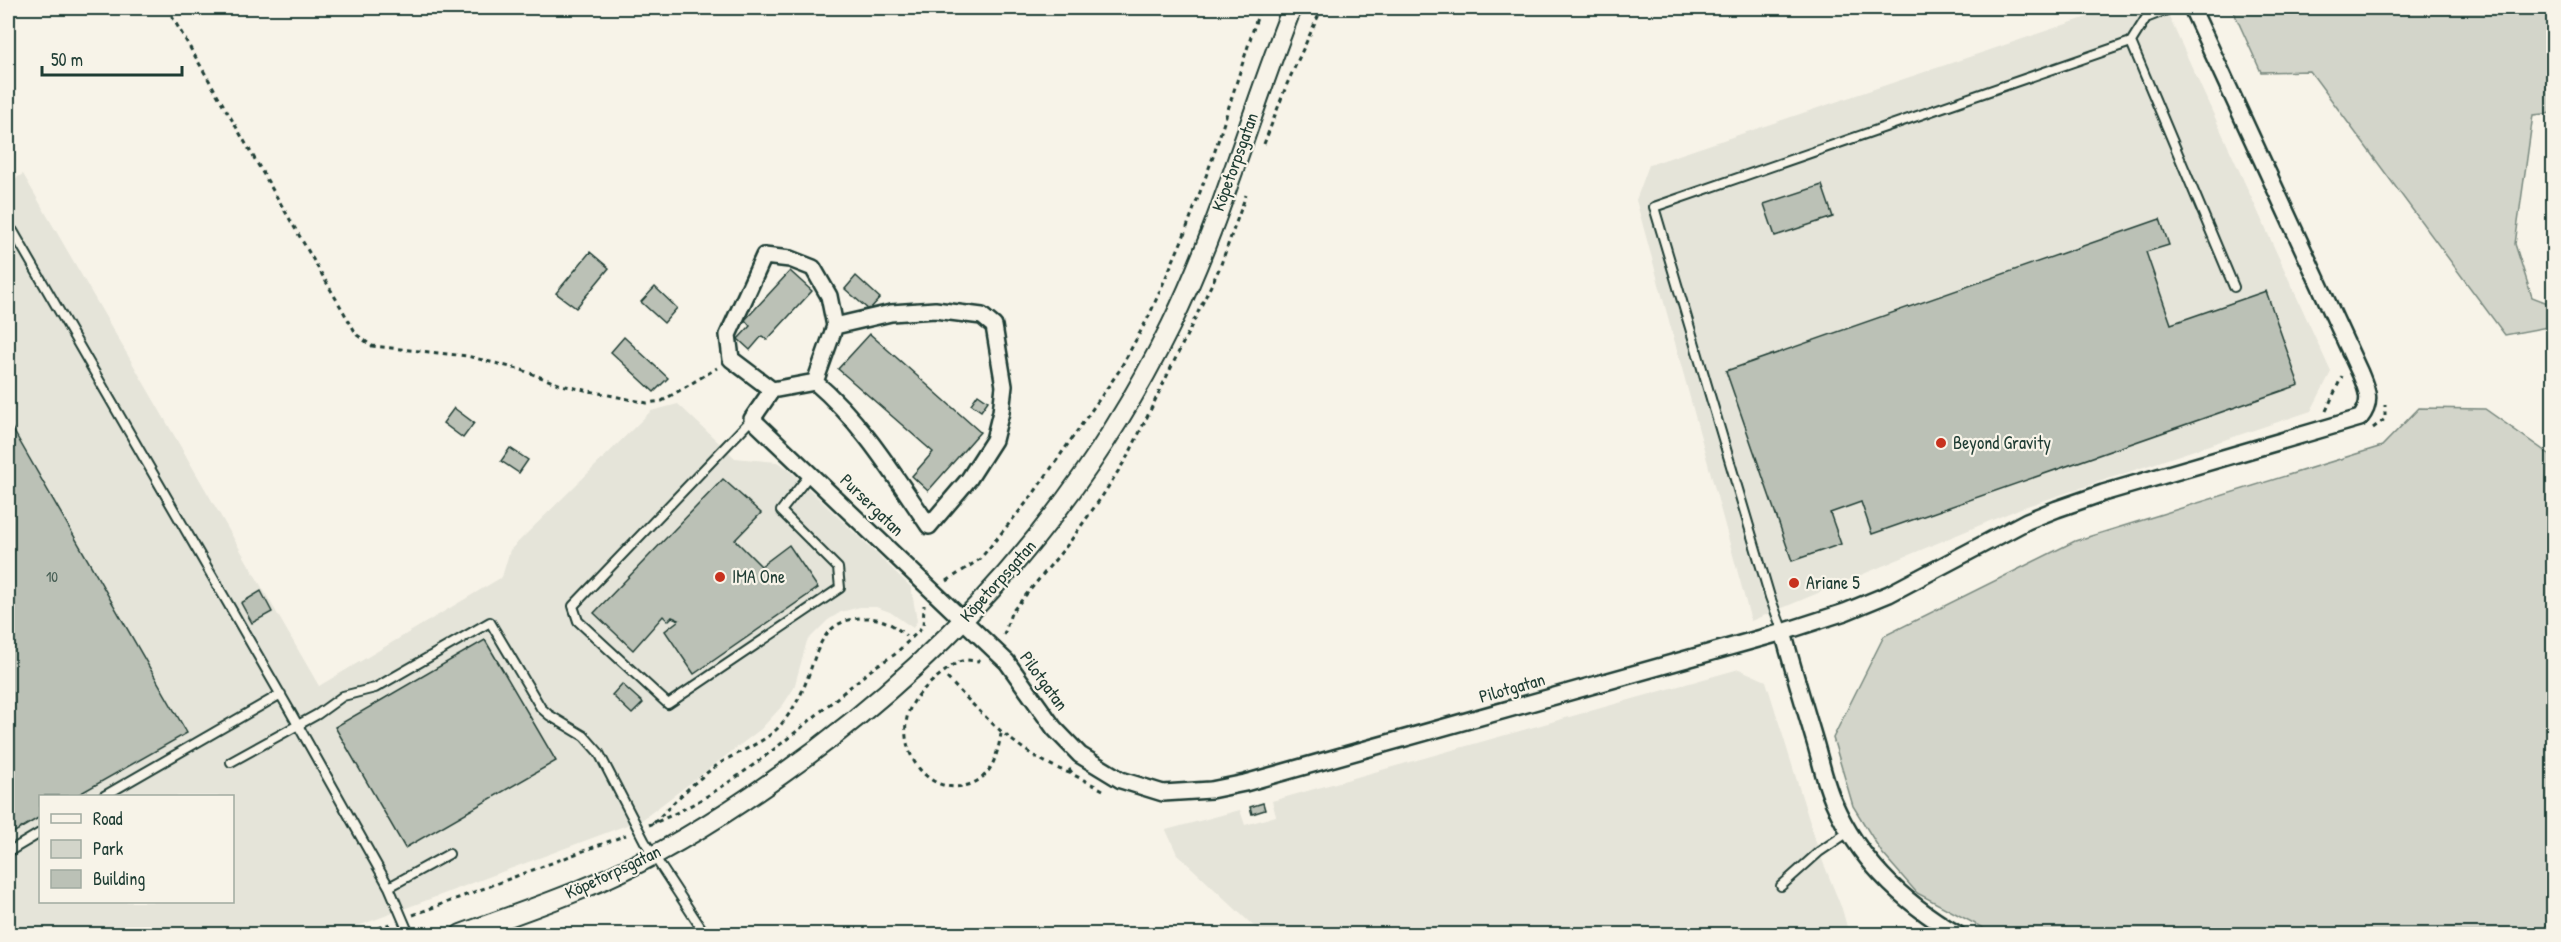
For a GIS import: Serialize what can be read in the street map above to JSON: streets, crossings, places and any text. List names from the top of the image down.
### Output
{
  "streets": {
    "street": ["Köpetorpsgatan", "Pursergatan", "Pilotgatan"]
  },
  "crossings": [
    ["Köpetorpsgatan", "Pursergatan"],
    ["Köpetorpsgatan", "Pilotgatan"],
    ["Pursergatan", "Pilotgatan"]
  ],
  "places": ["Beyond Gravity", "IMA One", "Ariane 5"],
  "house_numbers": ["10"],
  "legend": ["Road", "Park", "Building"],
  "scale_bar": "50 m"
}
